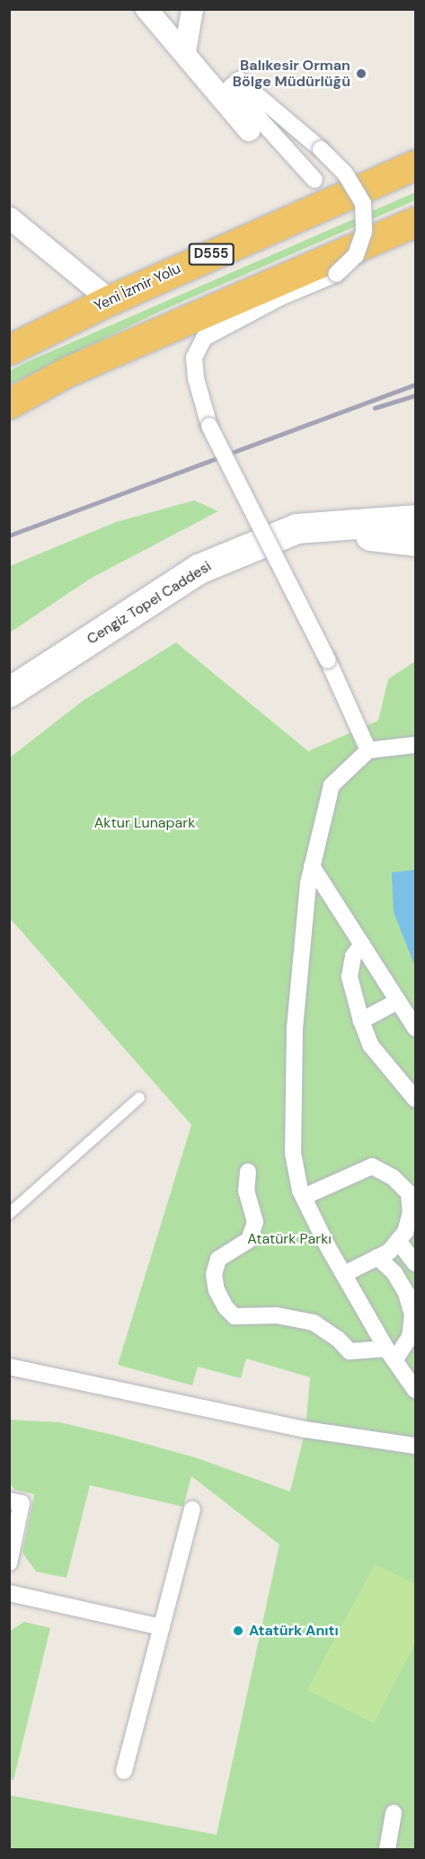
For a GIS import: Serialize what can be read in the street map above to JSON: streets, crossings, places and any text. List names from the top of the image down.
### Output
{
  "streets": {
    "highway": ["D555", "Yeni İzmir Yolu"],
    "main road": ["Cengiz Topel Caddesi"]
  },
  "parks": ["Aktur Lunapark", "Atatürk Parkı"],
  "places": ["Balıkesir Orman Bölge Müdürlüğü", "Atatürk Anıtı"]
}
